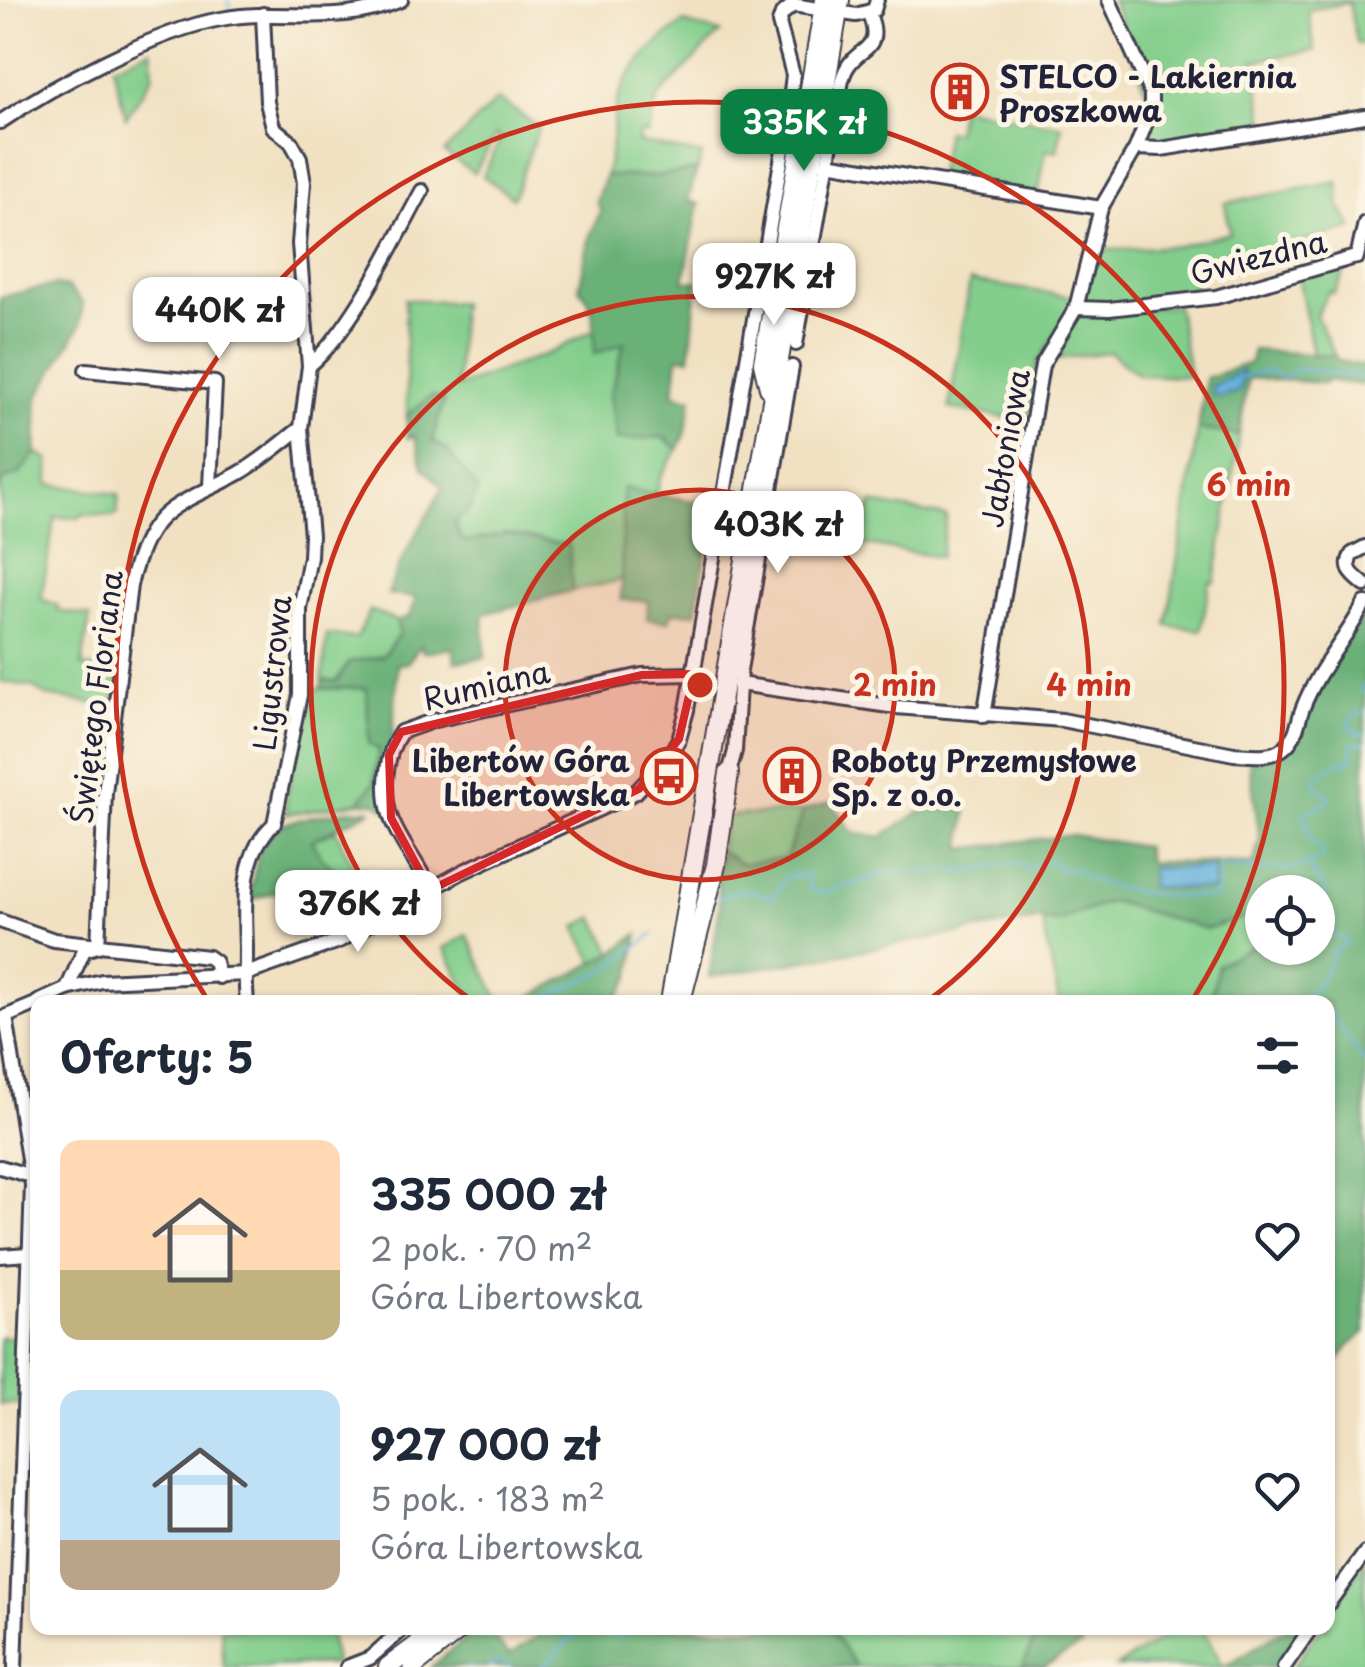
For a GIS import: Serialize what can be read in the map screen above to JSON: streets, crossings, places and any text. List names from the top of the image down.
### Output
{
  "streets": {
    "street": [
      "Gwiezdna",
      "Jabłoniowa",
      "Ligustrowa",
      "Rumiana",
      "Świętego Floriana"
    ]
  },
  "crossings": [
    ["Gwiezdna", "Jabłoniowa"],
    ["Ligustrowa", "Świętego Floriana"]
  ],
  "places": {
    "building": ["STELCO - Lakiernia Proszkowa", "Roboty Przemysłowe Sp. z o.o."],
    "bus stop": ["Libertów Góra Libertowska"]
  },
  "page": {
    "price": [
      "335K zł",
      "927K zł",
      "440K zł",
      "403K zł",
      "376K zł"
    ],
    "heading": "Oferty: 5",
    "list": [
      {
        "name": "335 000 zł",
        "note": "2 pok. · 70 m² · Góra Libertowska"
      },
      {
        "name": "927 000 zł",
        "note": "5 pok. · 183 m² · Góra Libertowska"
      }
    ]
  },
  "rings": ["6 min", "2 min", "4 min"]
}
